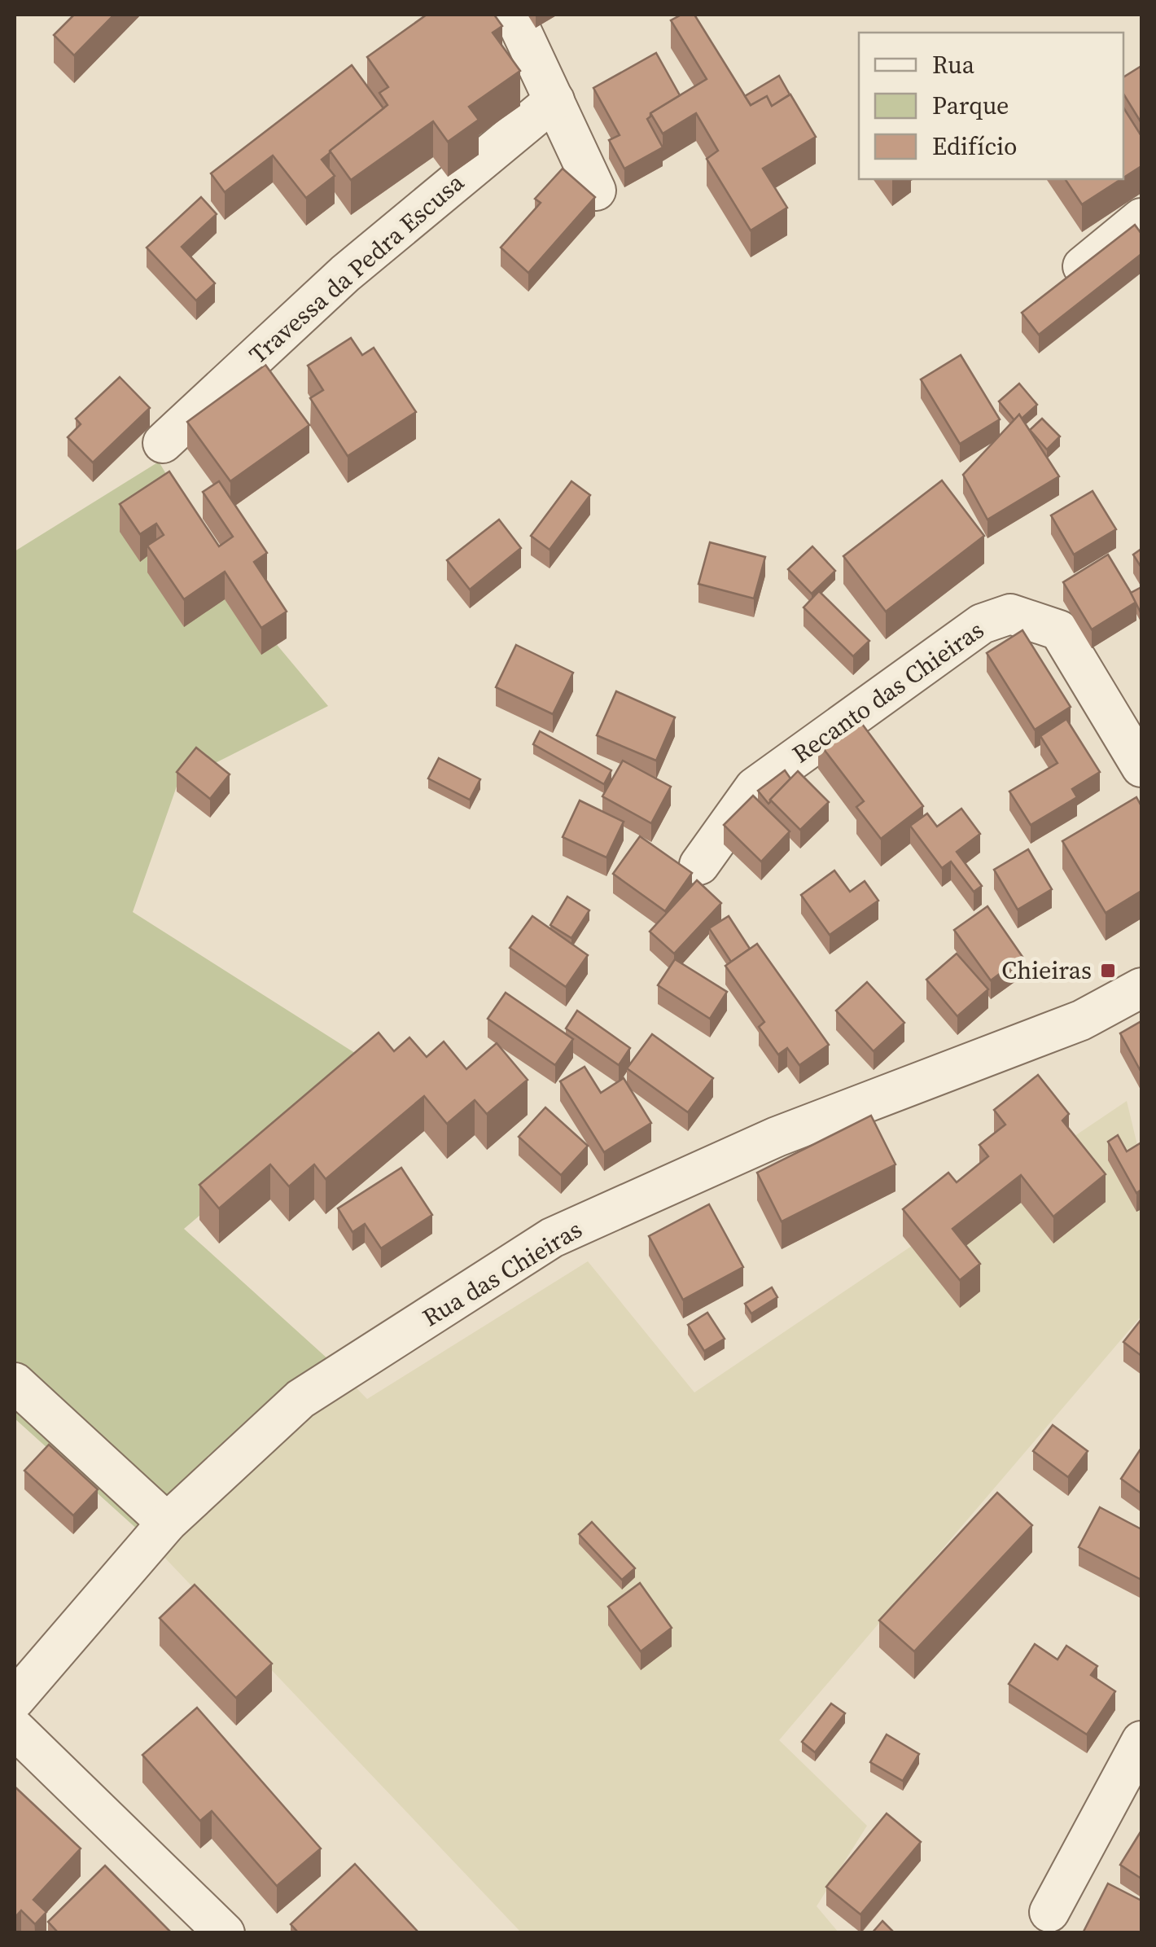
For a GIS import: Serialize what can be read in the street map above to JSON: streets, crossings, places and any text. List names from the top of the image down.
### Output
{
  "streets": {
    "street": ["Travessa da Pedra Escusa", "Recanto das Chieiras", "Rua das Chieiras"]
  },
  "places": {
    "transit": ["Chieiras"]
  },
  "legend": ["Rua", "Parque", "Edifício"]
}
